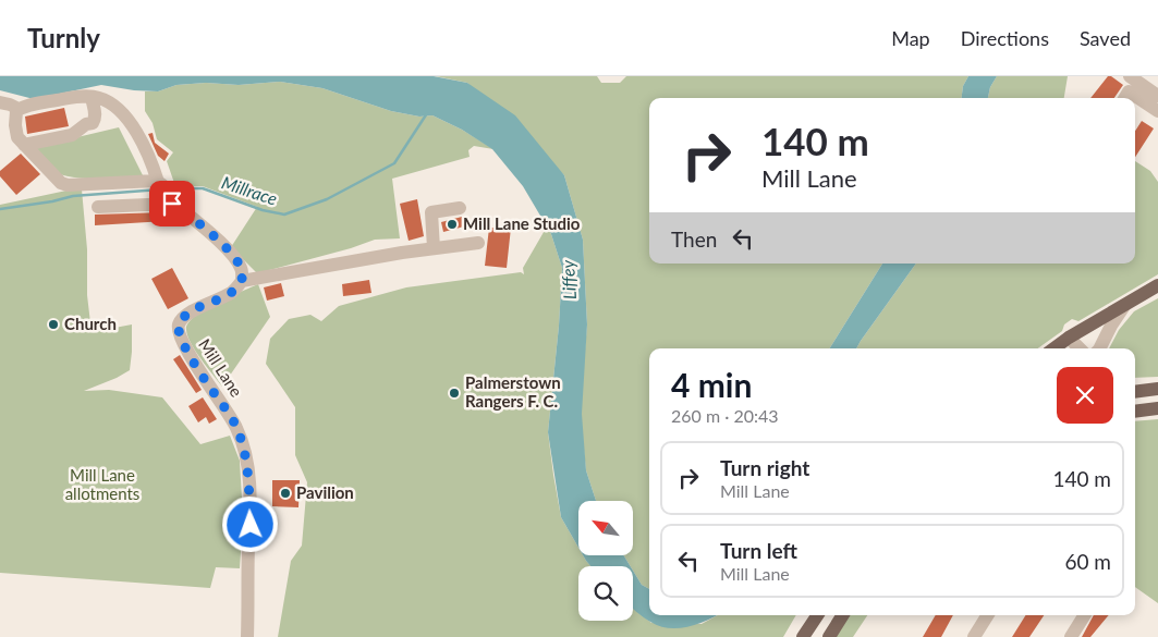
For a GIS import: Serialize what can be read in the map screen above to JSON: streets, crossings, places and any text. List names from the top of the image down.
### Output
{
  "streets": {
    "street": ["Mill Lane"]
  },
  "water": ["Millrace", "Liffey"],
  "parks": ["Mill Lane allotments"],
  "places": [
    "Mill Lane Studio",
    "Church",
    "Palmerstown Rangers F. C.",
    "Pavilion"
  ],
  "north": "top left",
  "page": {
    "header": "Turnly",
    "nav": ["Map", "Directions", "Saved"],
    "turn": ["140 m", "Mill Lane"],
    "then": "Then",
    "heading": ["4 min", "260 m · 20:43"],
    "list": [
      {
        "name": "Turn right",
        "note": "Mill Lane",
        "value": "140 m"
      },
      {
        "name": "Turn left",
        "note": "Mill Lane",
        "value": "60 m"
      }
    ]
  }
}
